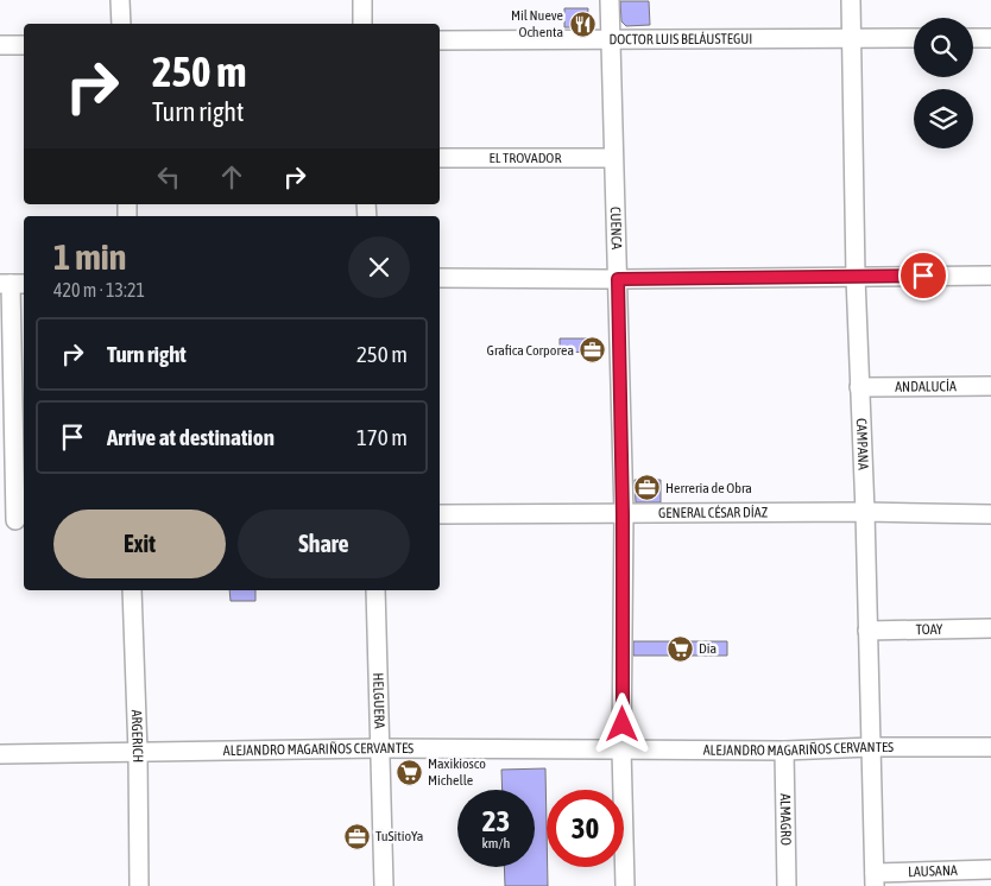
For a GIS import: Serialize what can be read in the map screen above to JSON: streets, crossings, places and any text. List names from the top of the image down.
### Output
{
  "streets": {
    "street": [
      "DOCTOR LUIS BELÁUSTEGUI",
      "EL TROVADOR",
      "CUENCA",
      "ANDALUCÍA",
      "CAMPANA",
      "GENERAL CÉSAR DÍAZ",
      "TOAY",
      "HELGUERA",
      "ARGERICH",
      "ALEJANDRO MAGARIÑOS CERVANTES",
      "ALMAGRO",
      "LAUSANA"
    ]
  },
  "crossings": [
    ["DOCTOR LUIS BELÁUSTEGUI", "CUENCA"],
    ["DOCTOR LUIS BELÁUSTEGUI", "CAMPANA"],
    ["EL TROVADOR", "CUENCA"],
    ["CUENCA", "GENERAL CÉSAR DÍAZ"],
    ["CUENCA", "ALEJANDRO MAGARIÑOS CERVANTES"],
    ["ANDALUCÍA", "CAMPANA"],
    ["CAMPANA", "GENERAL CÉSAR DÍAZ"],
    ["CAMPANA", "TOAY"],
    ["CAMPANA", "ALEJANDRO MAGARIÑOS CERVANTES"],
    ["CAMPANA", "LAUSANA"],
    ["HELGUERA", "ALEJANDRO MAGARIÑOS CERVANTES"],
    ["ARGERICH", "ALEJANDRO MAGARIÑOS CERVANTES"],
    ["ALEJANDRO MAGARIÑOS CERVANTES", "ALMAGRO"]
  ],
  "places": {
    "restaurant": ["Mil Nueve Ochenta"],
    "office": ["Grafica Corporea", "Herreria de Obra", "TuSitioYa"],
    "supermarket": ["Dia", "Maxikiosco Michelle"]
  },
  "page": {
    "turn": ["250 m", "Turn right"],
    "heading": ["1 min", "420 m · 13:21"],
    "list": [
      {
        "name": "Turn right",
        "value": "250 m"
      },
      {
        "name": "Arrive at destination",
        "value": "170 m"
      }
    ],
    "buttons": ["Exit", "Share"],
    "speed": "23 km/h",
    "limit": "30"
  }
}
